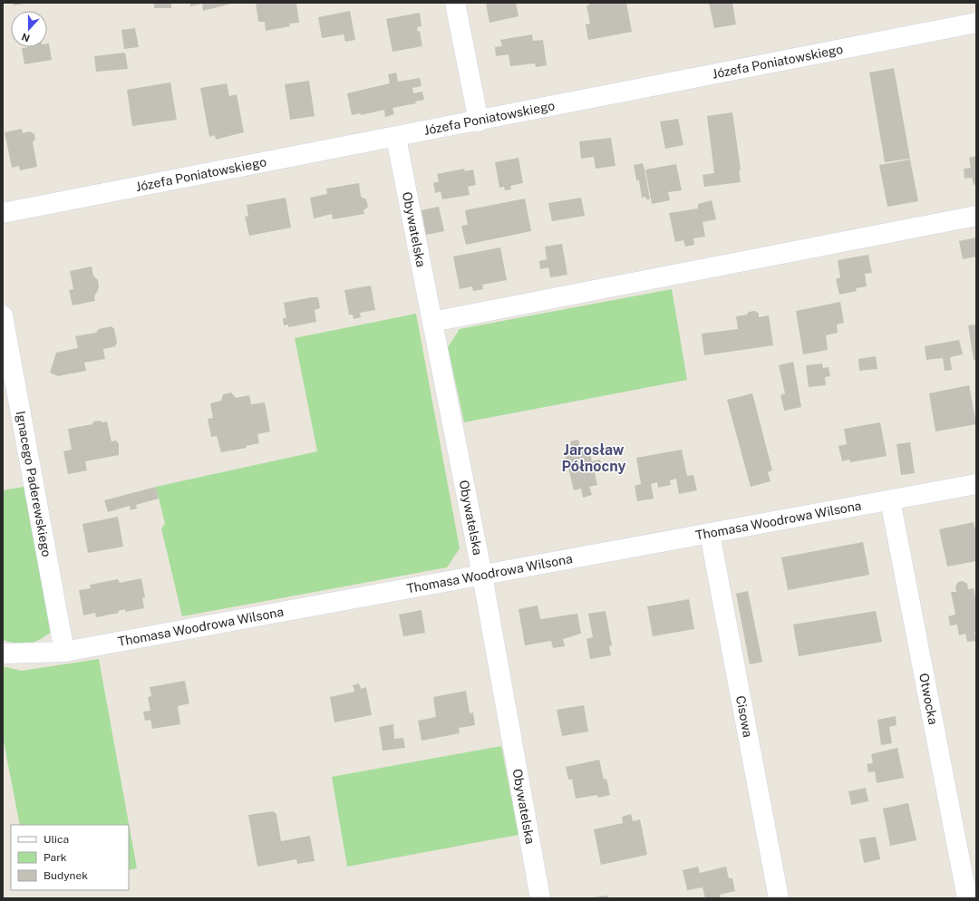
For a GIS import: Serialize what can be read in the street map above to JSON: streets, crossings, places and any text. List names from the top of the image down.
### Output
{
  "streets": {
    "street": [
      "Józefa Poniatowskiego",
      "Obywatelska",
      "Ignacego Paderewskiego",
      "Thomasa Woodrowa Wilsona",
      "Otwocka",
      "Cisowa"
    ]
  },
  "crossings": [
    ["Józefa Poniatowskiego", "Obywatelska"],
    ["Obywatelska", "Thomasa Woodrowa Wilsona"],
    ["Ignacego Paderewskiego", "Thomasa Woodrowa Wilsona"],
    ["Thomasa Woodrowa Wilsona", "Otwocka"],
    ["Thomasa Woodrowa Wilsona", "Cisowa"]
  ],
  "districts": ["Jarosław Północny"],
  "legend": ["Ulica", "Park", "Budynek"],
  "north": "bottom"
}
